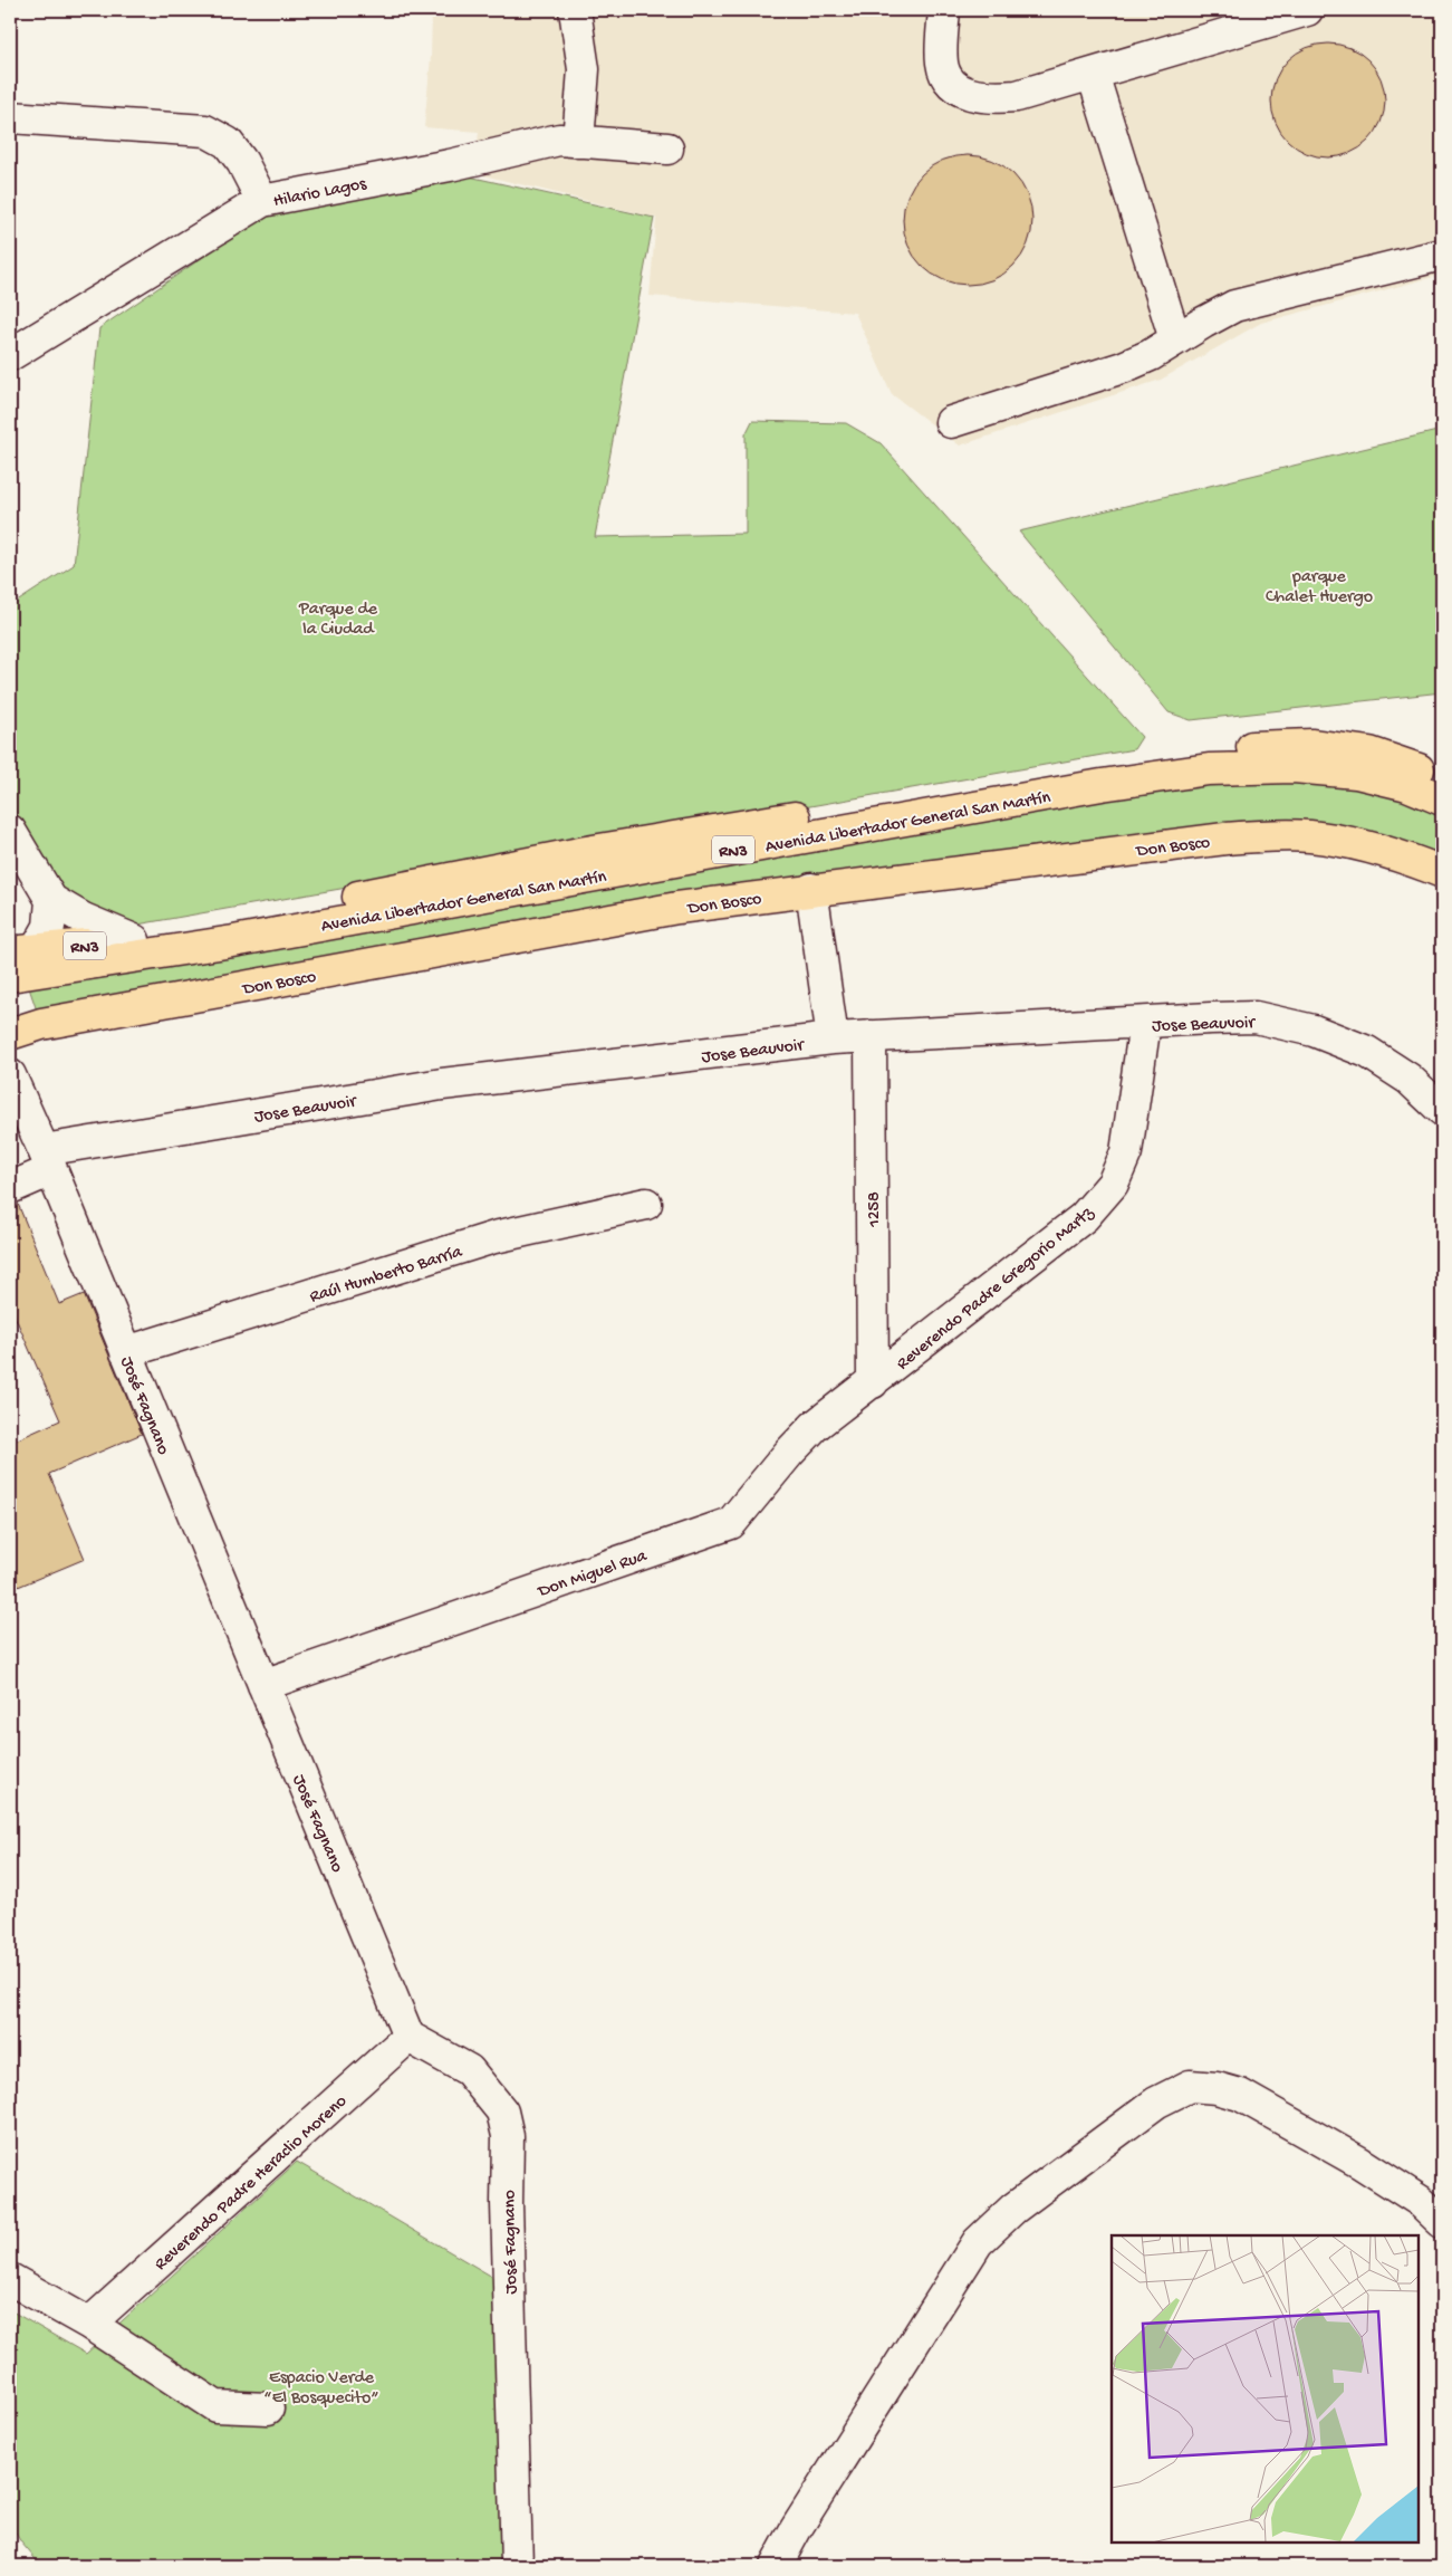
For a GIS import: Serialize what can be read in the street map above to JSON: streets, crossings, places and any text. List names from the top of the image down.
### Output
{
  "streets": {
    "main road": ["Avenida Libertador General San Martín", "Don Bosco", "RN3"],
    "street": [
      "Hilario Lagos",
      "Jose Beauvoir",
      "1258",
      "Raúl Humberto Barría",
      "Reverendo Padre Gregorio Martz",
      "José Fagnano",
      "Don Miguel Rua",
      "Reverendo Padre Heraclio Moreno"
    ]
  },
  "crossings": [
    ["Jose Beauvoir", "1258"],
    ["Jose Beauvoir", "Reverendo Padre Gregorio Martz"],
    ["Jose Beauvoir", "José Fagnano"],
    ["1258", "Reverendo Padre Gregorio Martz"],
    ["1258", "Don Miguel Rua"],
    ["Raúl Humberto Barría", "José Fagnano"],
    ["Reverendo Padre Gregorio Martz", "Don Miguel Rua"],
    ["José Fagnano", "Don Miguel Rua"],
    ["José Fagnano", "Reverendo Padre Heraclio Moreno"]
  ],
  "parks": ["parque Chalet Huergo", "Parque de la Ciudad", "Espacio Verde “El Bosquecito”"]
}
